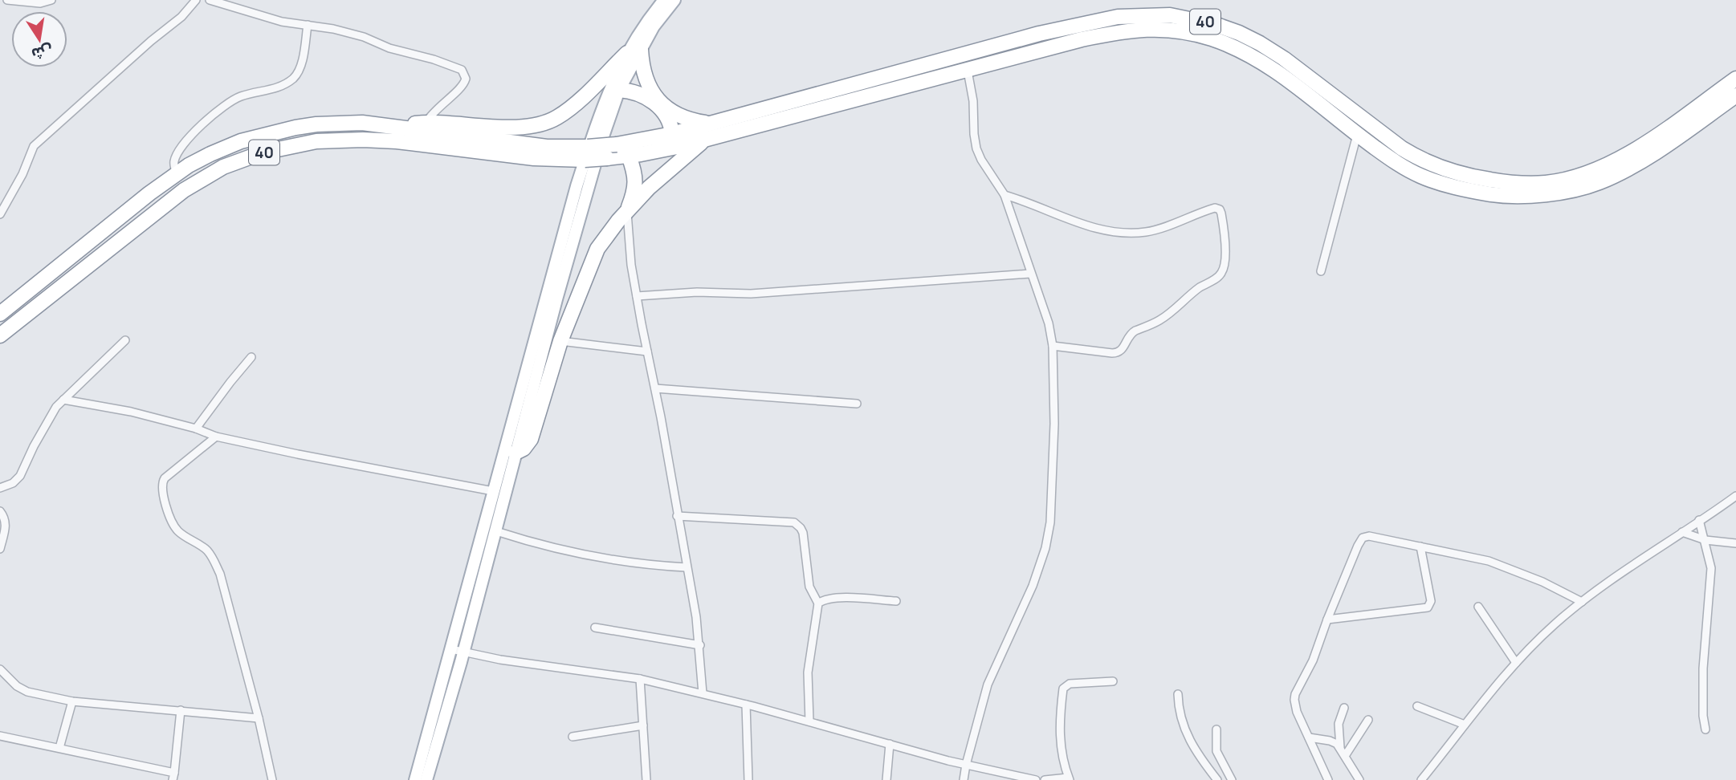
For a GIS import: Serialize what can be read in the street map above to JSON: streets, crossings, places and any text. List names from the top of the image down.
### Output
{
  "streets": {
    "highway": ["40"]
  },
  "north": "bottom"
}
